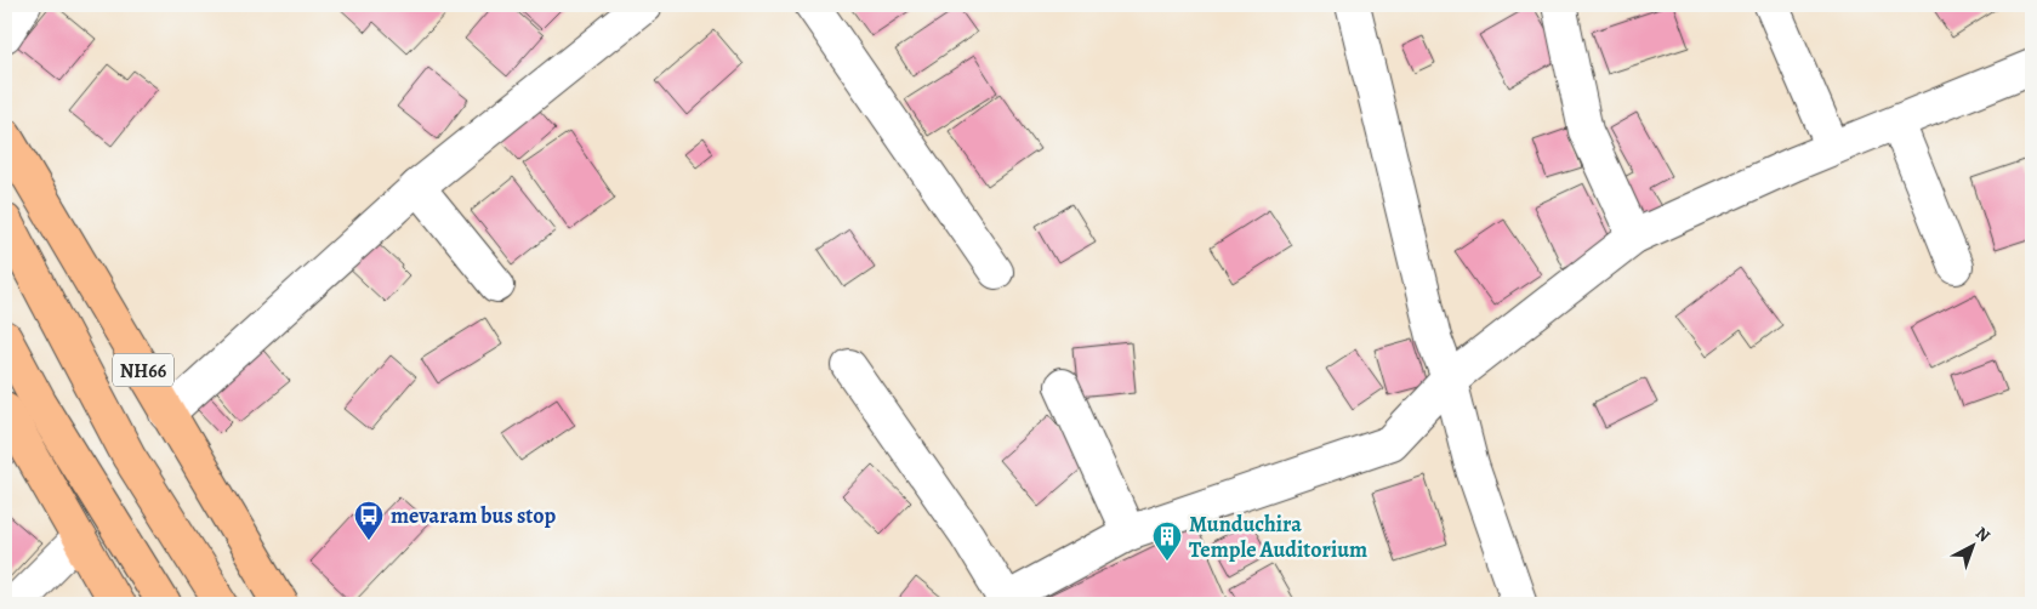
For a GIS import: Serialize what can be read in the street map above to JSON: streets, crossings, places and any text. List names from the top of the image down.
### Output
{
  "streets": {
    "highway": ["NH66"]
  },
  "places": {
    "bus stop": ["mevaram bus stop"],
    "building": ["Munduchira Temple Auditorium"]
  },
  "north": "top right"
}
